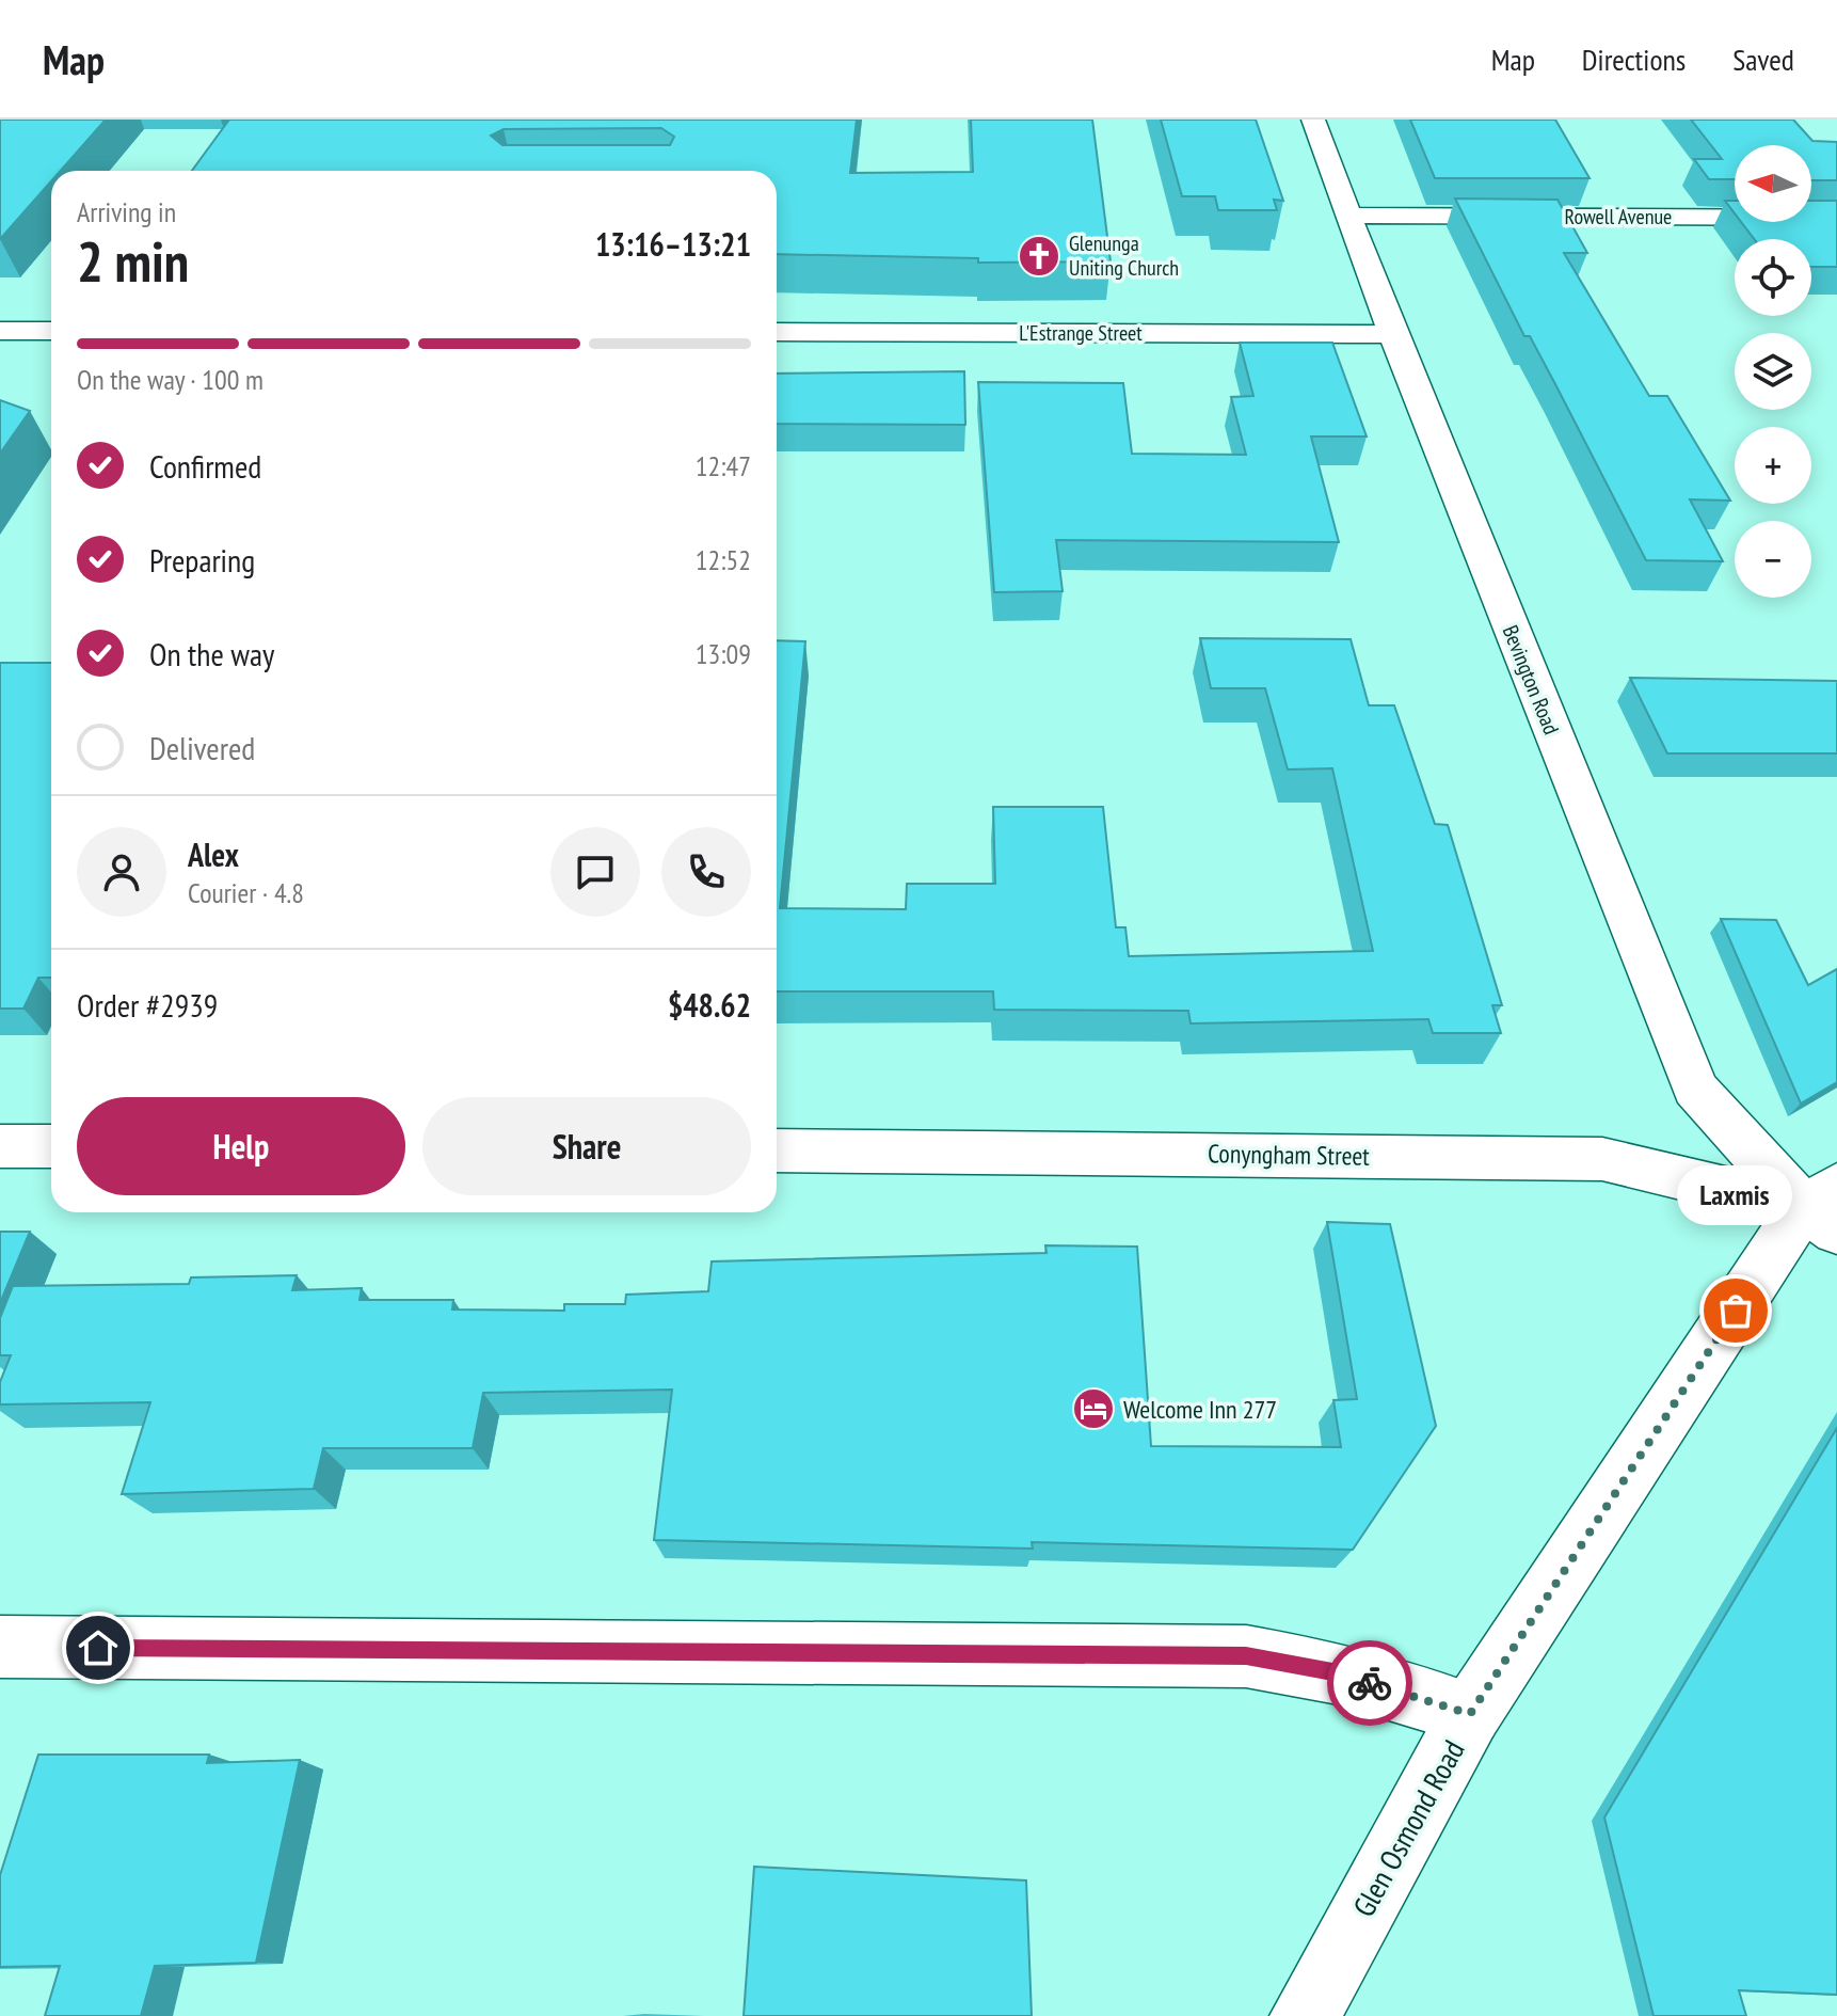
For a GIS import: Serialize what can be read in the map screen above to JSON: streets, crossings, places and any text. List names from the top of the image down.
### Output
{
  "streets": {
    "main road": [
      "Rowell Avenue",
      "L'Estrange Street",
      "Bevington Road",
      "Conyngham Street",
      "Glen Osmond Road"
    ]
  },
  "crossings": [
    ["Rowell Avenue", "Bevington Road"],
    ["L'Estrange Street", "Bevington Road"],
    ["Bevington Road", "Conyngham Street"],
    ["Bevington Road", "Glen Osmond Road"],
    ["Conyngham Street", "Glen Osmond Road"]
  ],
  "places": {
    "church": ["Glenunga Uniting Church"],
    "other": ["Laxmis"],
    "hotel": ["Welcome Inn 277"]
  },
  "north": "left",
  "page": {
    "header": "Map",
    "nav": ["Map", "Directions", "Saved"],
    "map_buttons": ["+", "−"],
    "heading": ["2 min", "Arriving in", "13:16–13:21"],
    "panel": [
      "Alex",
      "Courier · 4.8",
      "Order #2939",
      "$48.62"
    ],
    "bar": "On the way · 100 m",
    "list": [
      ["Confirmed", "12:47"],
      ["Preparing", "12:52"],
      ["On the way", "13:09"],
      "Delivered"
    ],
    "buttons": ["Help", "Share"],
    "bubble": "Laxmis"
  }
}
